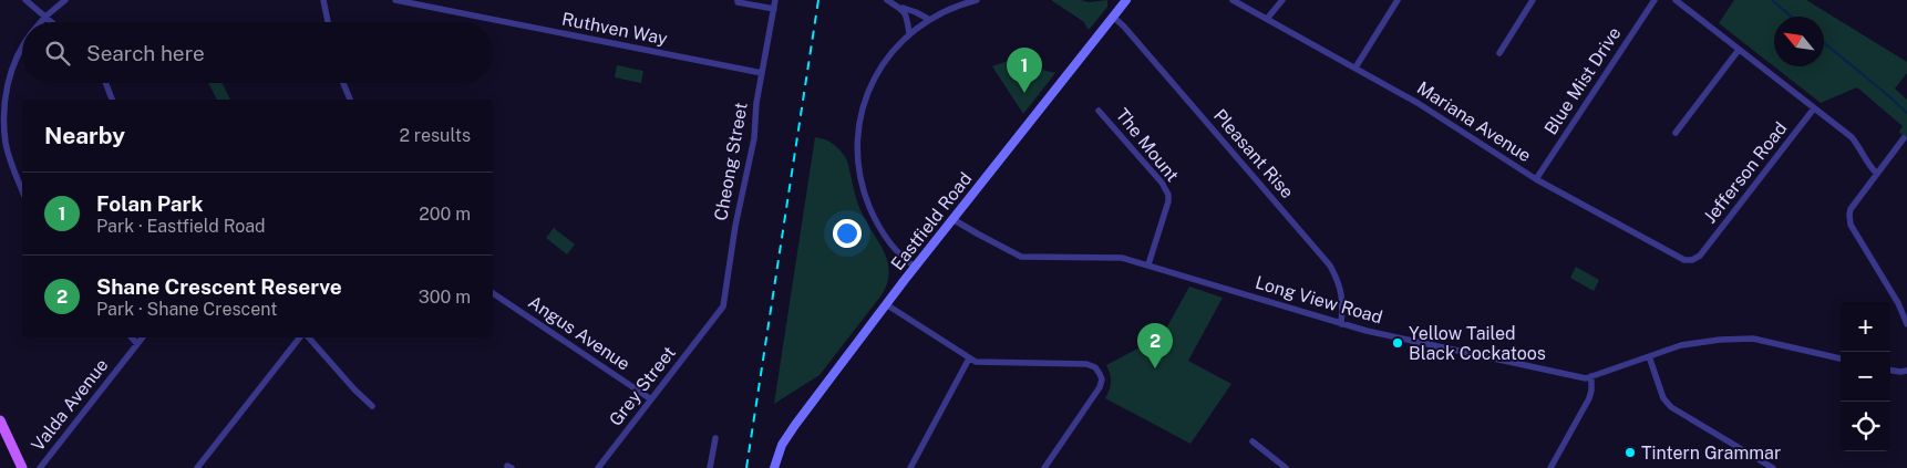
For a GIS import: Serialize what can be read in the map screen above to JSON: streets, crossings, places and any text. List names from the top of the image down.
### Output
{
  "streets": {
    "main road": ["Eastfield Road"],
    "street": [
      "Ruthven Way",
      "Blue Mist Drive",
      "Mariana Avenue",
      "The Mount",
      "Pleasant Rise",
      "Cheong Street",
      "Jefferson Road",
      "Long View Road",
      "Angus Avenue",
      "Grey Street",
      "Valda Avenue"
    ]
  },
  "crossings": [
    ["Ruthven Way", "Cheong Street"],
    ["Blue Mist Drive", "Mariana Avenue"],
    ["Mariana Avenue", "Jefferson Road"],
    ["The Mount", "Long View Road"],
    ["Pleasant Rise", "Eastfield Road"],
    ["Pleasant Rise", "Long View Road"],
    ["Cheong Street", "Grey Street"],
    ["Eastfield Road", "Long View Road"],
    ["Angus Avenue", "Grey Street"]
  ],
  "places": ["Yellow Tailed Black Cockatoos", "Tintern Grammar"],
  "north": "top left",
  "page": {
    "search": "Search here",
    "pins": ["1", "2"],
    "heading": ["Nearby", "2 results"],
    "list": [
      {
        "mark": "1",
        "name": "Folan Park",
        "note": "Park · Eastfield Road",
        "value": "200 m"
      },
      {
        "mark": "2",
        "name": "Shane Crescent Reserve",
        "note": "Park · Shane Crescent",
        "value": "300 m"
      }
    ],
    "map_buttons": ["+", "−"]
  }
}
